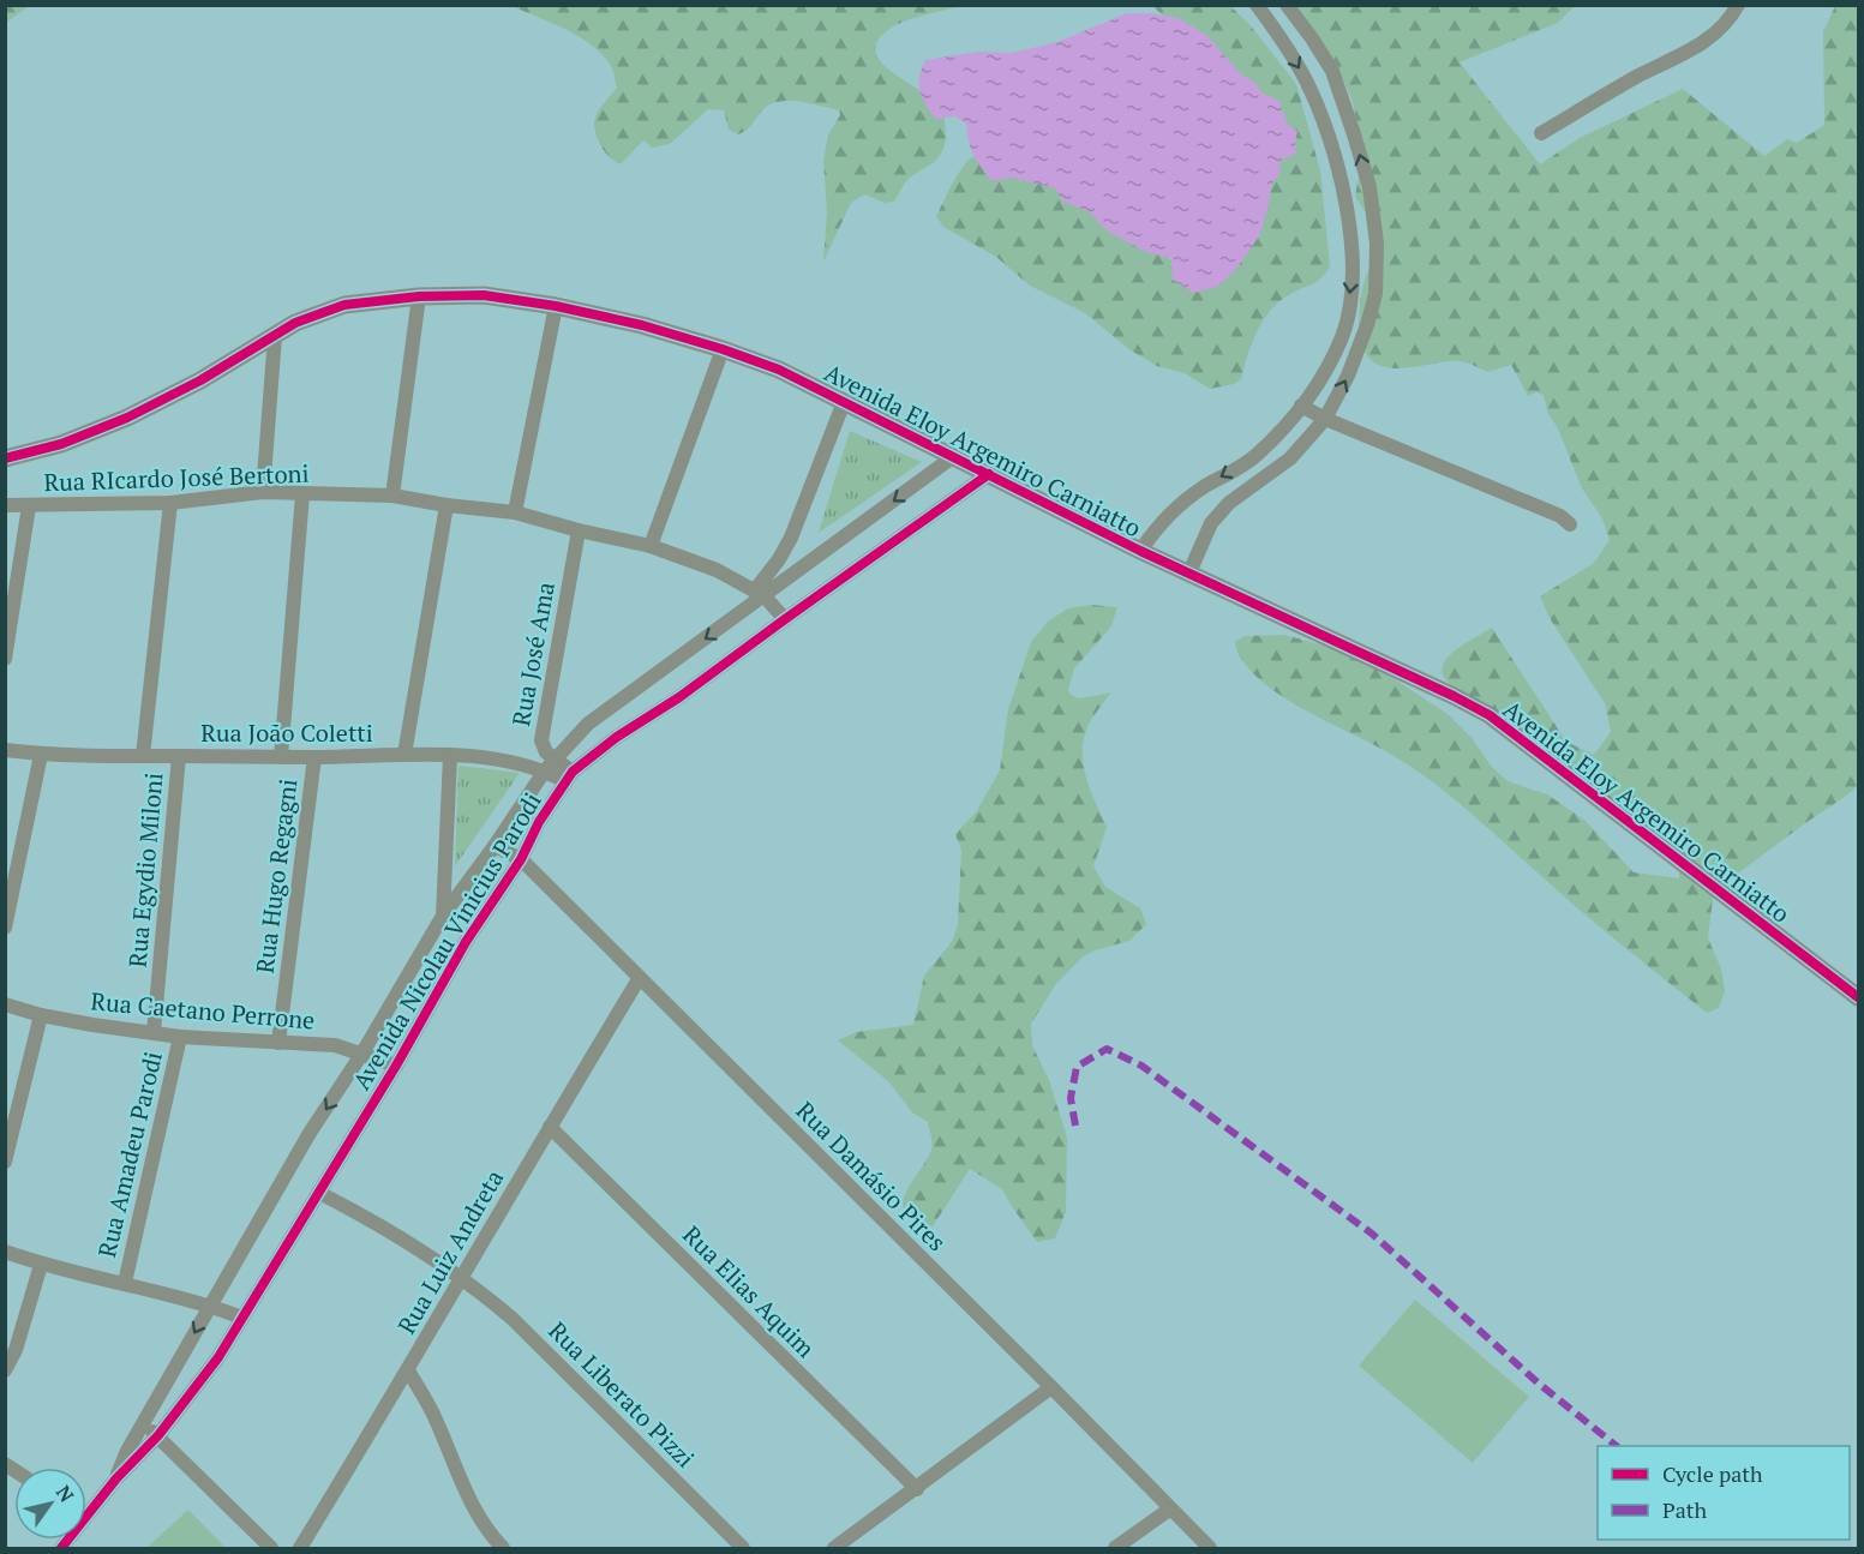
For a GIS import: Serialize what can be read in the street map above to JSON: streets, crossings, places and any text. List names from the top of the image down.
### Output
{
  "streets": {
    "street": [
      "Avenida Eloy Argemiro Carniatto",
      "Rua RIcardo José Bertoni",
      "Rua José Ama",
      "Rua João Coletti",
      "Rua Egydio Miloni",
      "Rua Hugo Regagni",
      "Avenida Nicolau Vinicius Parodi",
      "Rua Caetano Perrone",
      "Rua Amadeu Parodi",
      "Rua Damásio Pires",
      "Rua Luiz Andreta",
      "Rua Elias Aquim",
      "Rua Liberato Pizzi"
    ]
  },
  "crossings": [
    ["Avenida Eloy Argemiro Carniatto", "Avenida Nicolau Vinicius Parodi"],
    ["Rua RIcardo José Bertoni", "Rua José Ama"],
    ["Rua RIcardo José Bertoni", "Avenida Nicolau Vinicius Parodi"],
    ["Rua José Ama", "Rua João Coletti"],
    ["Rua José Ama", "Avenida Nicolau Vinicius Parodi"],
    ["Rua João Coletti", "Rua Egydio Miloni"],
    ["Rua João Coletti", "Rua Hugo Regagni"],
    ["Rua João Coletti", "Avenida Nicolau Vinicius Parodi"],
    ["Rua Egydio Miloni", "Rua Caetano Perrone"],
    ["Rua Hugo Regagni", "Rua Caetano Perrone"],
    ["Avenida Nicolau Vinicius Parodi", "Rua Caetano Perrone"],
    ["Avenida Nicolau Vinicius Parodi", "Rua Damásio Pires"],
    ["Avenida Nicolau Vinicius Parodi", "Rua Liberato Pizzi"],
    ["Rua Caetano Perrone", "Rua Amadeu Parodi"],
    ["Rua Damásio Pires", "Rua Luiz Andreta"],
    ["Rua Luiz Andreta", "Rua Elias Aquim"],
    ["Rua Luiz Andreta", "Rua Liberato Pizzi"]
  ],
  "legend": ["Cycle path", "Path"],
  "north": "top right"
}
